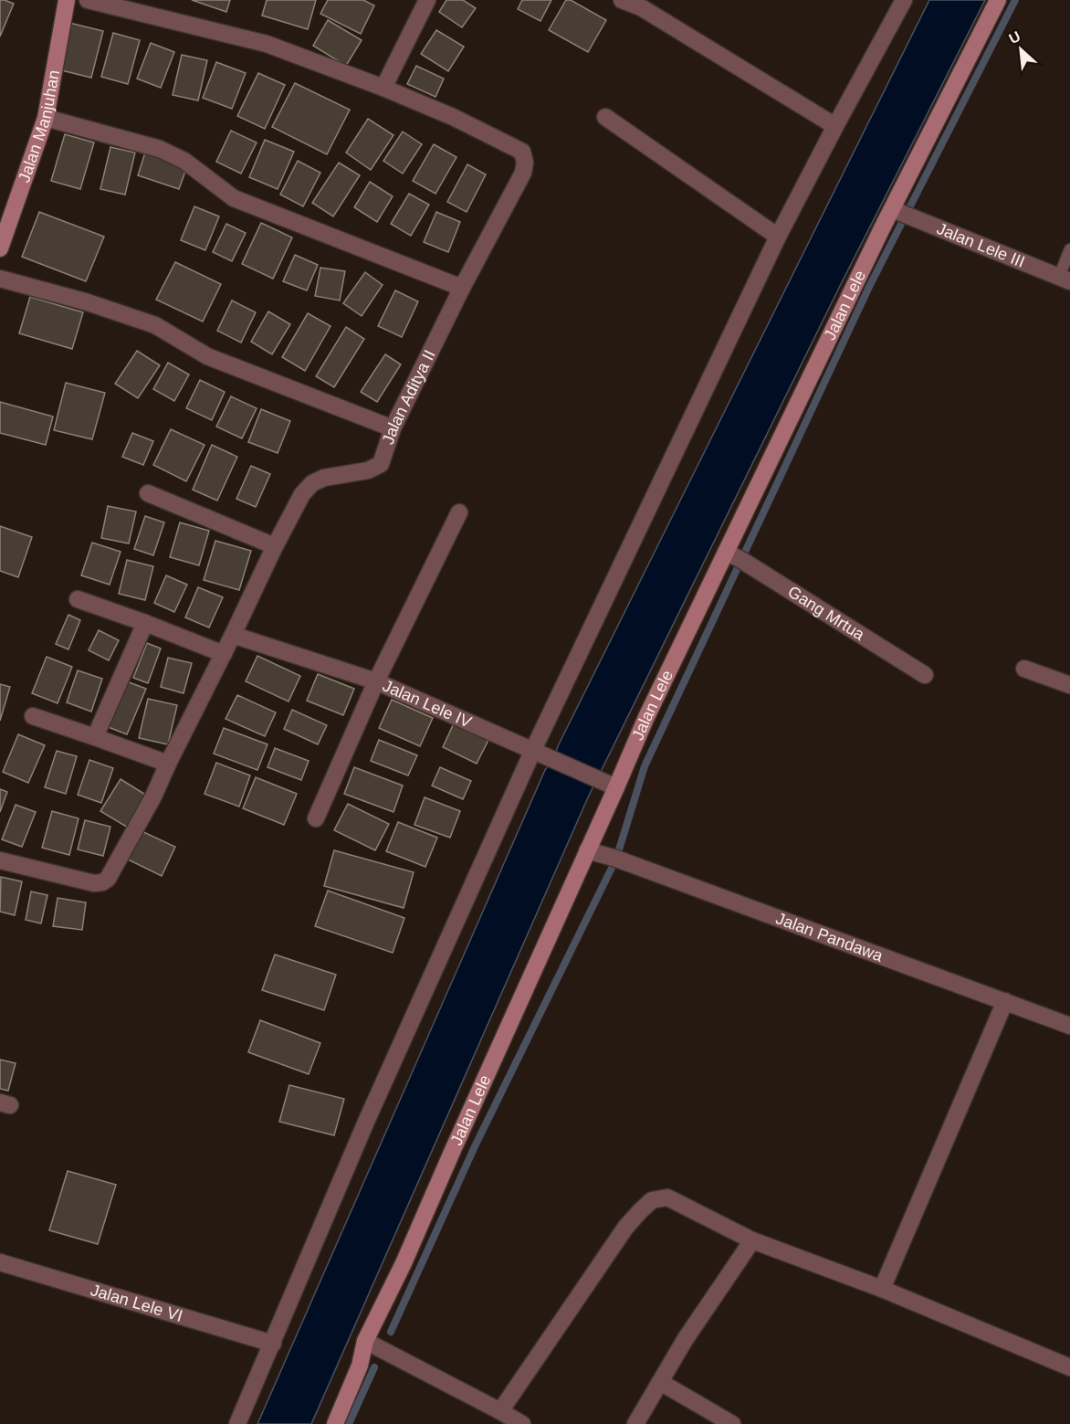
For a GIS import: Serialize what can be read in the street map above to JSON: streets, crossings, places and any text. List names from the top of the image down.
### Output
{
  "streets": {
    "main road": ["Jalan Manjuhan", "Jalan Lele"],
    "street": [
      "Jalan Lele III",
      "Jalan Aditya II",
      "Gang Mrtua",
      "Jalan Lele IV",
      "Jalan Pandawa",
      "Jalan Lele VI"
    ]
  },
  "crossings": [
    ["Jalan Lele III", "Jalan Lele"],
    ["Jalan Lele", "Gang Mrtua"],
    ["Jalan Lele", "Jalan Lele IV"],
    ["Jalan Lele", "Jalan Pandawa"],
    ["Jalan Aditya II", "Jalan Lele IV"]
  ],
  "north": "top left"
}
